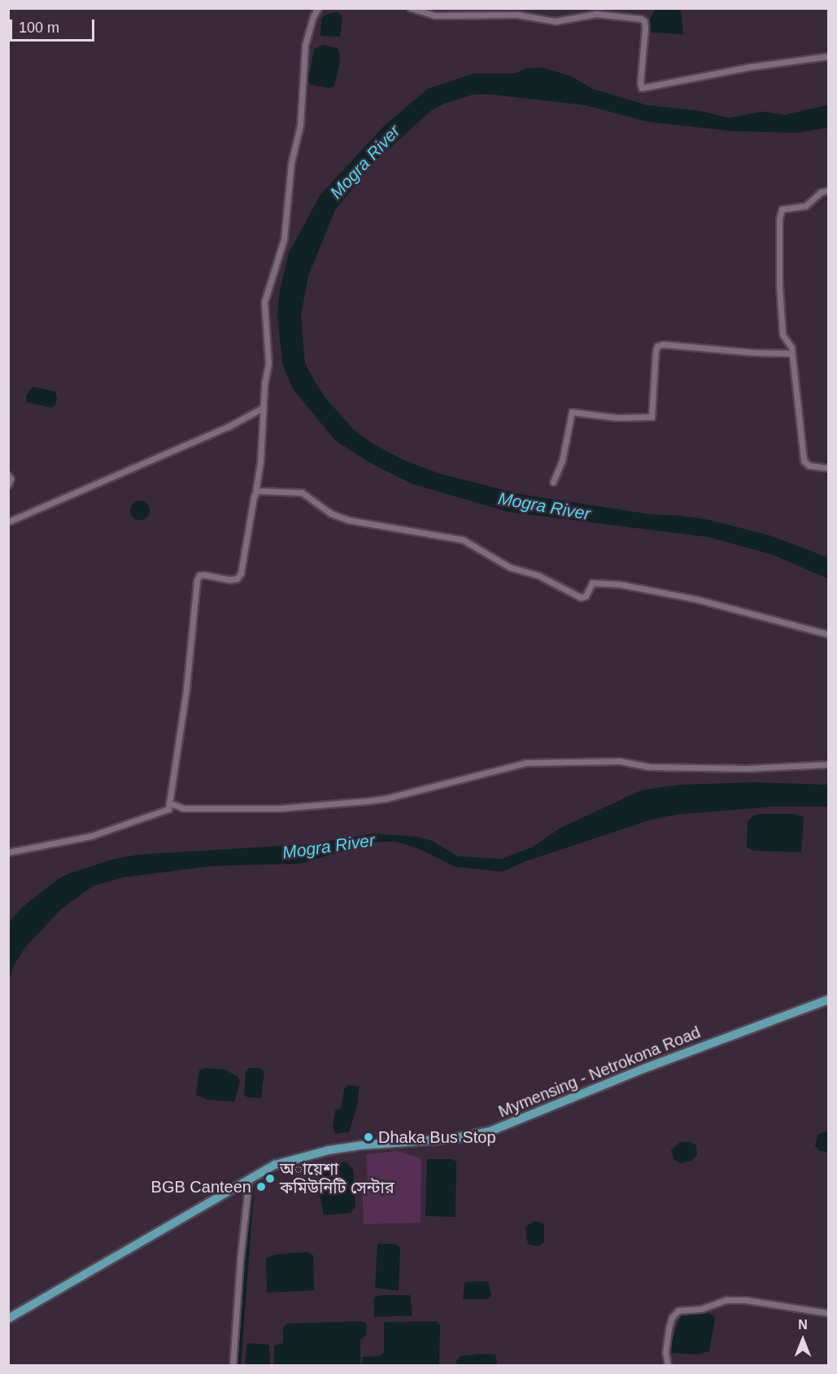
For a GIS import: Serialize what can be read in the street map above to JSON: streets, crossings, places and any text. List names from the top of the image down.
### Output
{
  "streets": {
    "main road": ["Mymensing - Netrokona Road"]
  },
  "water": ["Mogra River"],
  "places": ["Dhaka Bus Stop", "অায়েশা কমিউনিটি সেন্টার", "BGB Canteen"],
  "scale_bar": "100 m",
  "north": "top"
}
